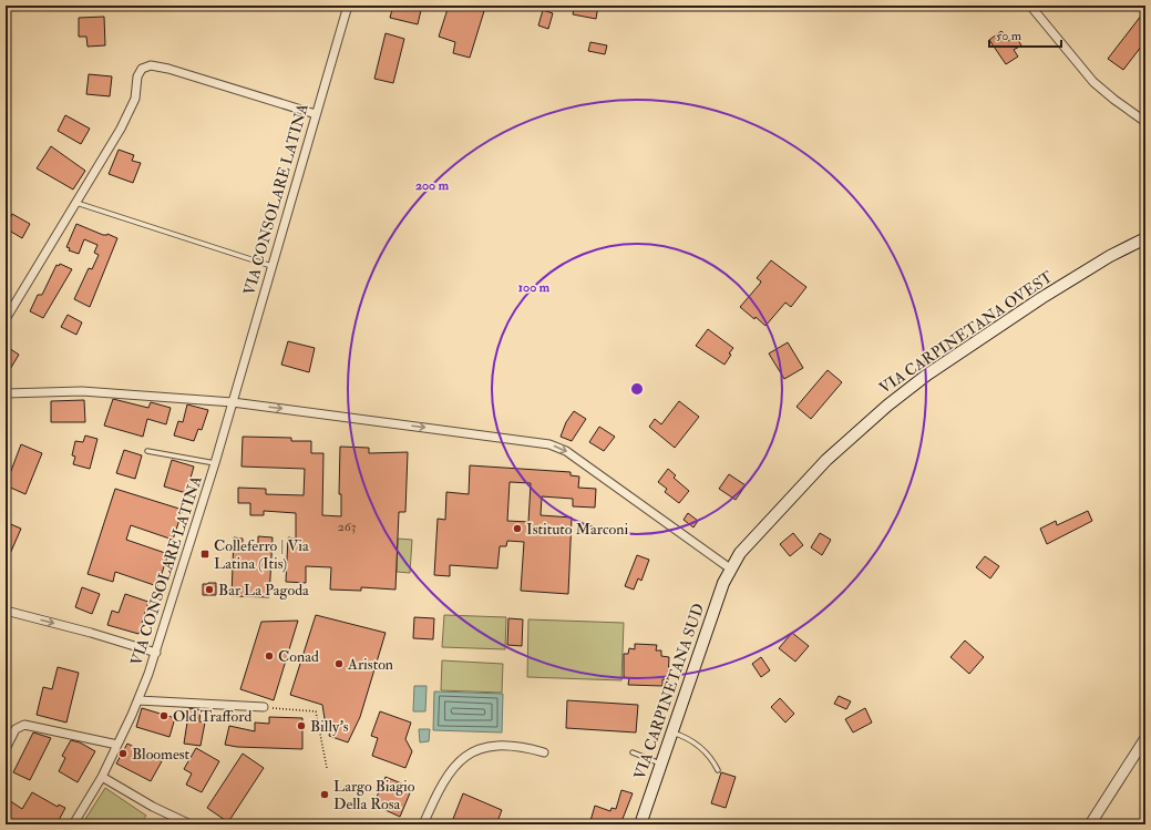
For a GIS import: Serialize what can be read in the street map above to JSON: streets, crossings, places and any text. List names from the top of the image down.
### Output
{
  "streets": {
    "main road": ["VIA CARPINETANA OVEST", "VIA CARPINETANA SUD"],
    "street": ["VIA CONSOLARE LATINA"]
  },
  "crossings": [
    ["VIA CARPINETANA OVEST", "VIA CARPINETANA SUD"]
  ],
  "places": {
    "other": [
      "Istituto Marconi",
      "Bar La Pagoda",
      "Conad",
      "Ariston",
      "Old Trafford",
      "Billy's",
      "Bloomest",
      "Largo Biagio Della Rosa"
    ],
    "transit": ["Colleferro | Via Latina (Itis)"]
  },
  "house_numbers": ["263"],
  "scale_bar": "50 m",
  "rings": ["200 m", "100 m"]
}
